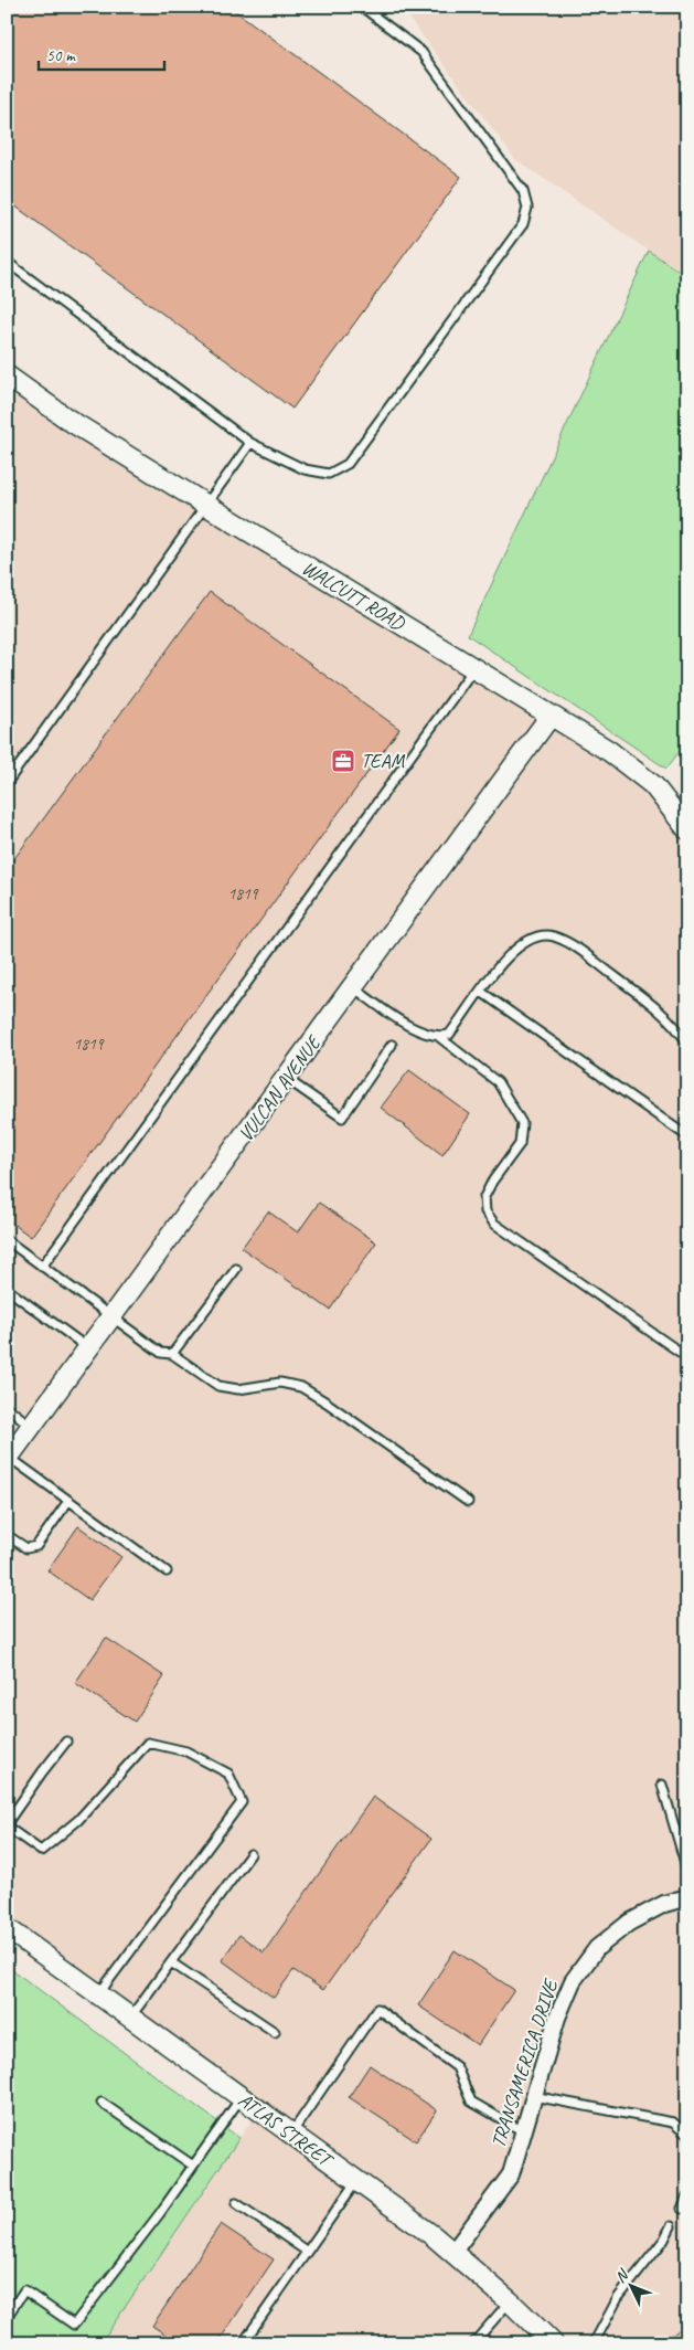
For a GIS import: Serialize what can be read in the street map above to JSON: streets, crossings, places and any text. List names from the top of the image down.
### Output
{
  "streets": {
    "street": [
      "WALCUTT ROAD",
      "VULCAN AVENUE",
      "TRANSAMERICA DRIVE",
      "ATLAS STREET"
    ]
  },
  "crossings": [
    ["WALCUTT ROAD", "VULCAN AVENUE"],
    ["TRANSAMERICA DRIVE", "ATLAS STREET"]
  ],
  "places": {
    "office": ["TEAM"]
  },
  "house_numbers": ["1819", "1819"],
  "scale_bar": "50 m",
  "north": "top left"
}
